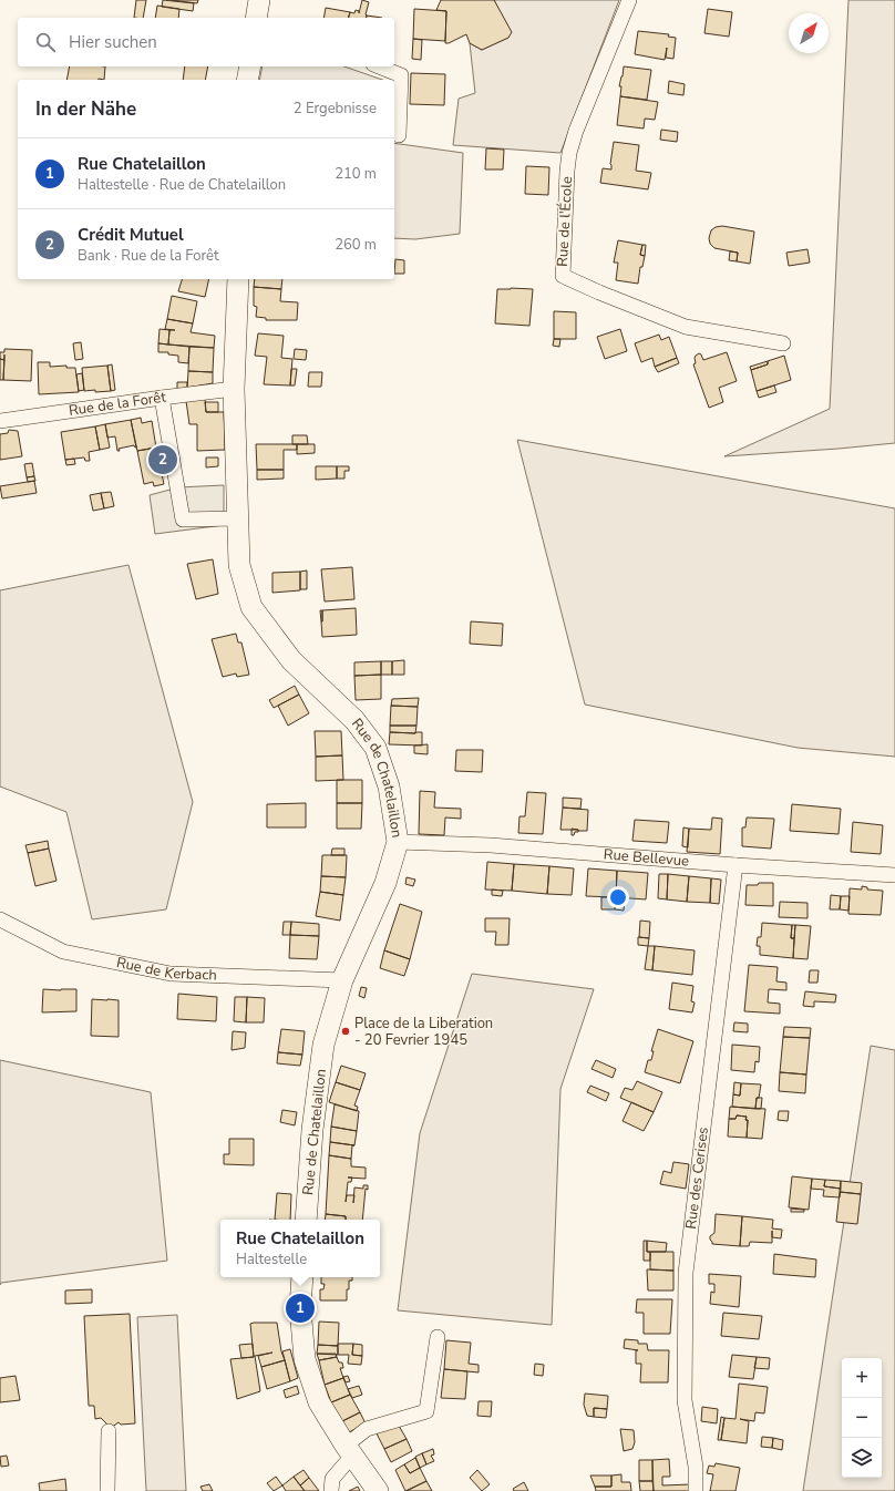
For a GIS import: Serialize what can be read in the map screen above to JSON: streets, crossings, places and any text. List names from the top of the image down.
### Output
{
  "streets": {
    "main road": ["Rue de Chatelaillon"],
    "street": [
      "Rue de l'École",
      "Rue de la Forêt",
      "Rue Bellevue",
      "Rue de Kerbach",
      "Rue des Cerises"
    ]
  },
  "crossings": [
    ["Rue de la Forêt", "Rue de Chatelaillon"],
    ["Rue de Chatelaillon", "Rue Bellevue"],
    ["Rue de Chatelaillon", "Rue de Kerbach"],
    ["Rue Bellevue", "Rue des Cerises"]
  ],
  "places": ["Place de la Liberation - 20 Fevrier 1945"],
  "north": "top right",
  "page": {
    "search": "Hier suchen",
    "heading": ["In der Nähe", "2 Ergebnisse"],
    "list": [
      {
        "mark": "1",
        "name": "Rue Chatelaillon",
        "note": "Haltestelle · Rue de Chatelaillon",
        "value": "210 m"
      },
      {
        "mark": "2",
        "name": "Crédit Mutuel",
        "note": "Bank · Rue de la Forêt",
        "value": "260 m"
      }
    ],
    "pins": ["2", "1"],
    "popup": ["Rue Chatelaillon", "Haltestelle"],
    "map_buttons": ["+", "−"]
  }
}
